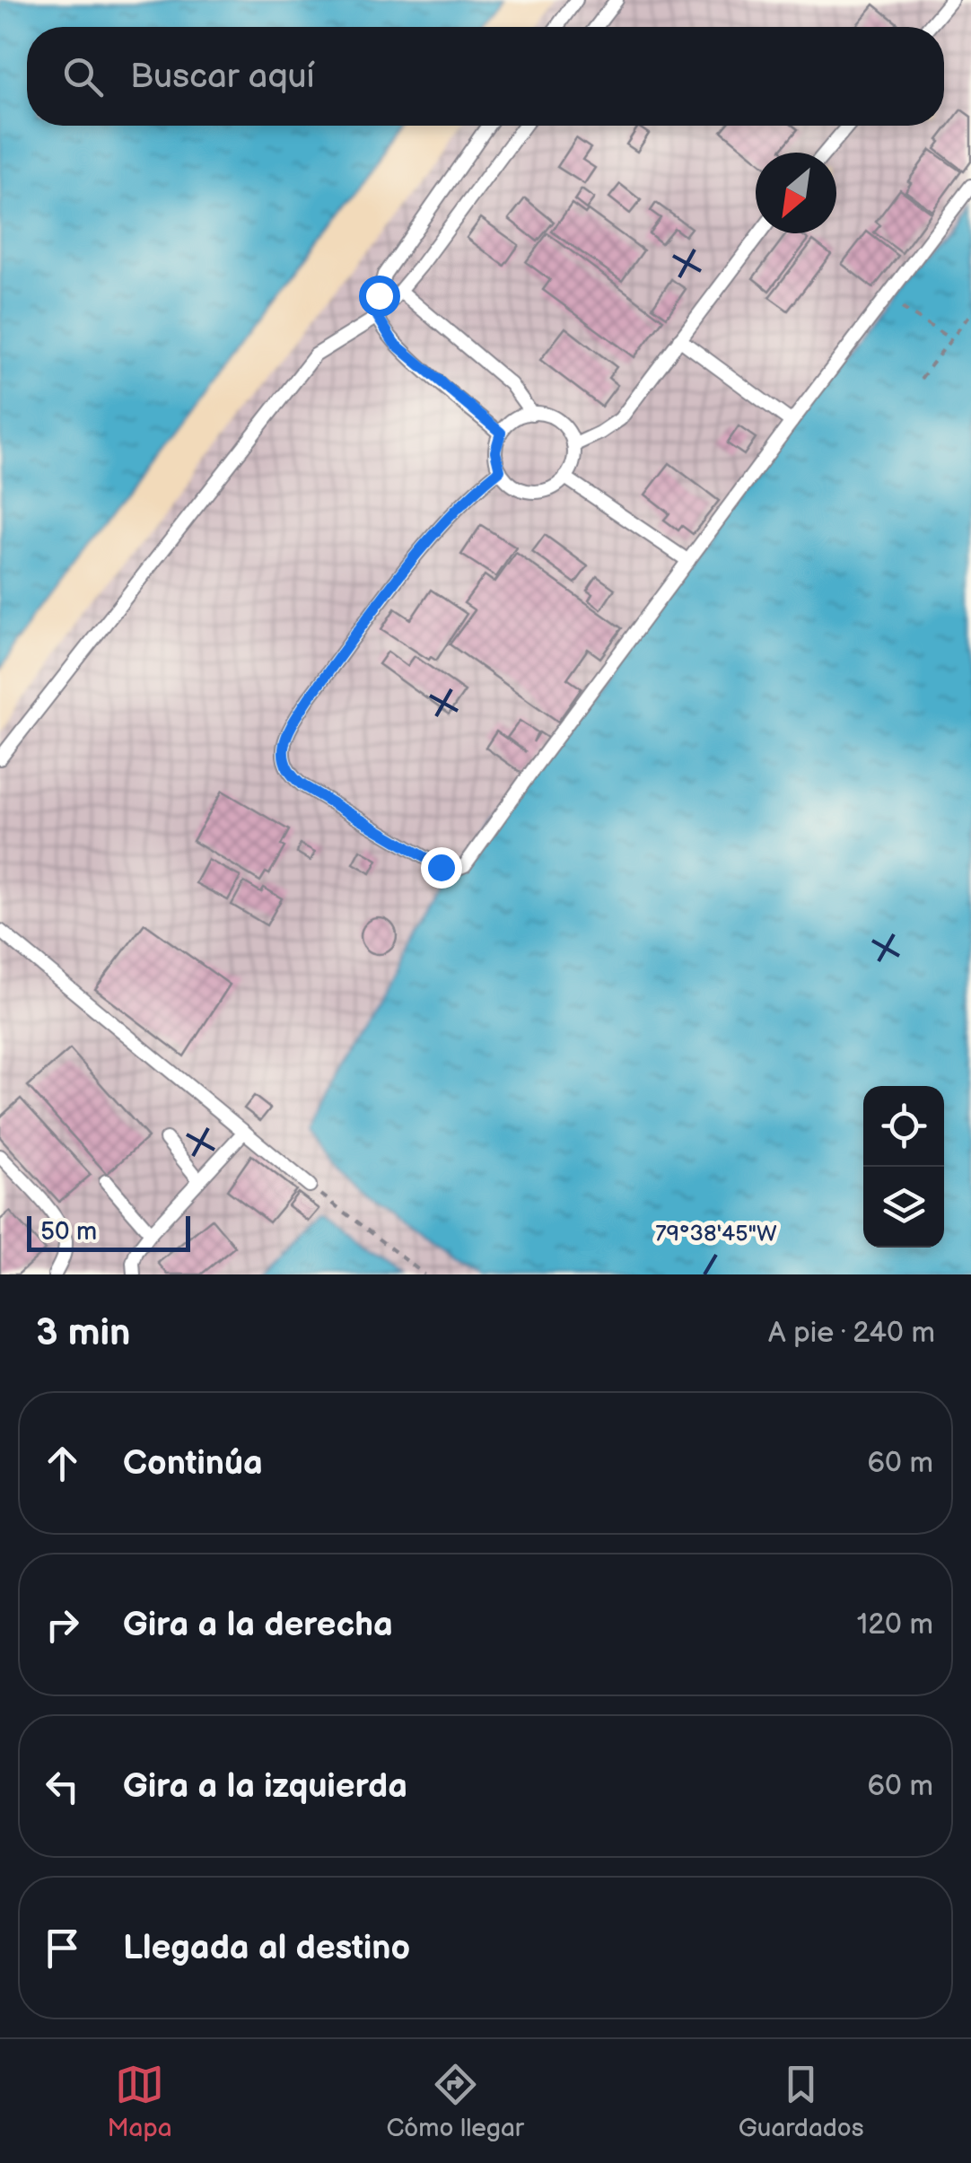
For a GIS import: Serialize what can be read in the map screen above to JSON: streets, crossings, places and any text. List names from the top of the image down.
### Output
{
  "scale_bar": "50 m",
  "north": "bottom left",
  "page": {
    "search": "Buscar aquí",
    "scale": "50 m",
    "heading": ["3 min", "A pie · 240 m"],
    "list": [
      ["Continúa", "60 m"],
      ["Gira a la derecha", "120 m"],
      ["Gira a la izquierda", "60 m"],
      "Llegada al destino"
    ],
    "nav": ["Mapa", "Cómo llegar", "Guardados"]
  },
  "coordinates": ["79°38'45\"W"]
}
